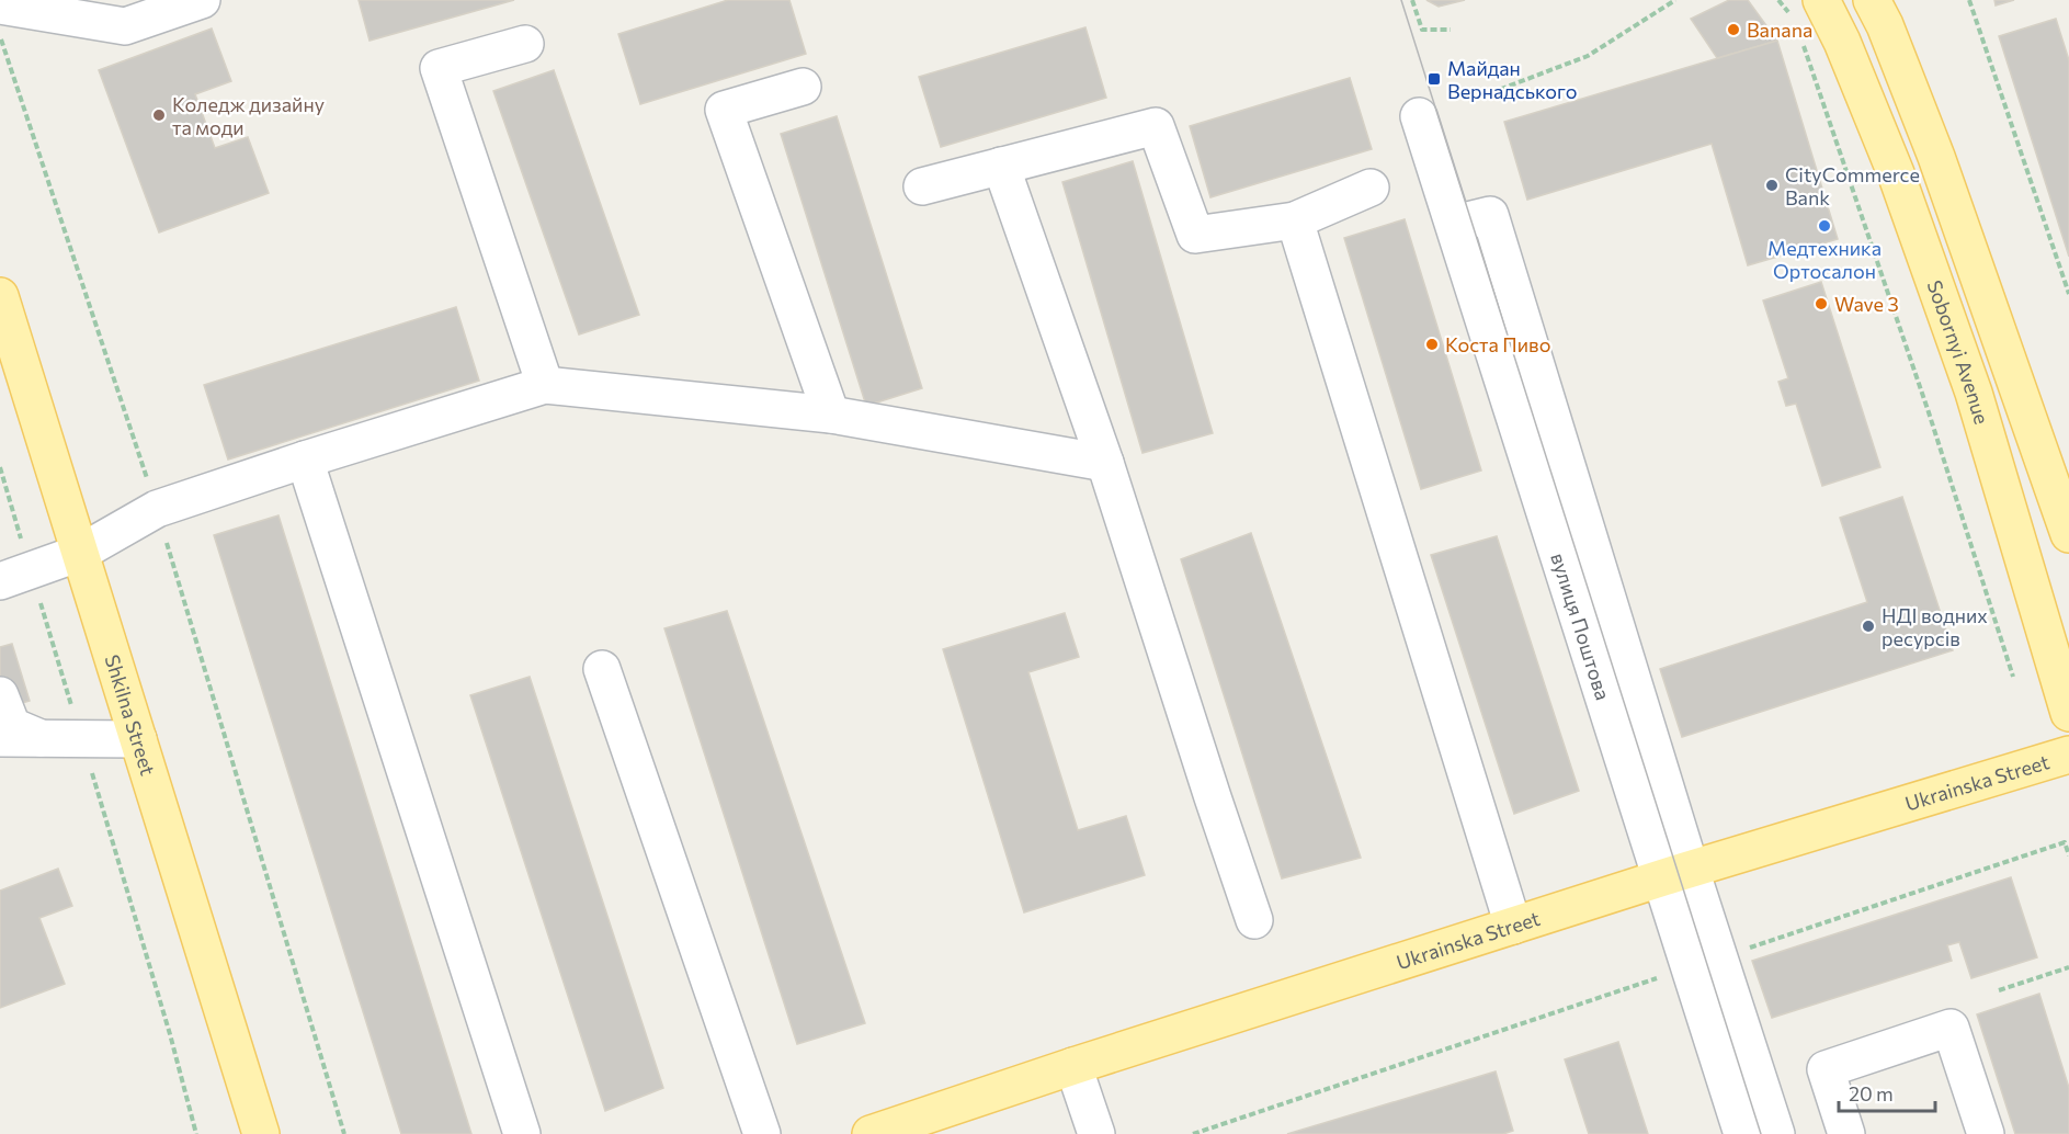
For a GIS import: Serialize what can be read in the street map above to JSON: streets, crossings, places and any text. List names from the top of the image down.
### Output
{
  "streets": {
    "main road": ["Sobornyi Avenue", "Shkilna Street", "Ukrainska Street"],
    "street": ["вулиця Поштова"]
  },
  "crossings": [
    ["вулиця Поштова", "Ukrainska Street"]
  ],
  "places": {
    "other": [
      "Banana",
      "Коледж дизайну та моди",
      "CityCommerce Bank",
      "Медтехника Ортосалон",
      "Wave 3",
      "Коста Пиво",
      "НДІ водних ресурсів"
    ],
    "transit": ["Майдан Вернадського"]
  },
  "scale_bar": "20 m"
}
